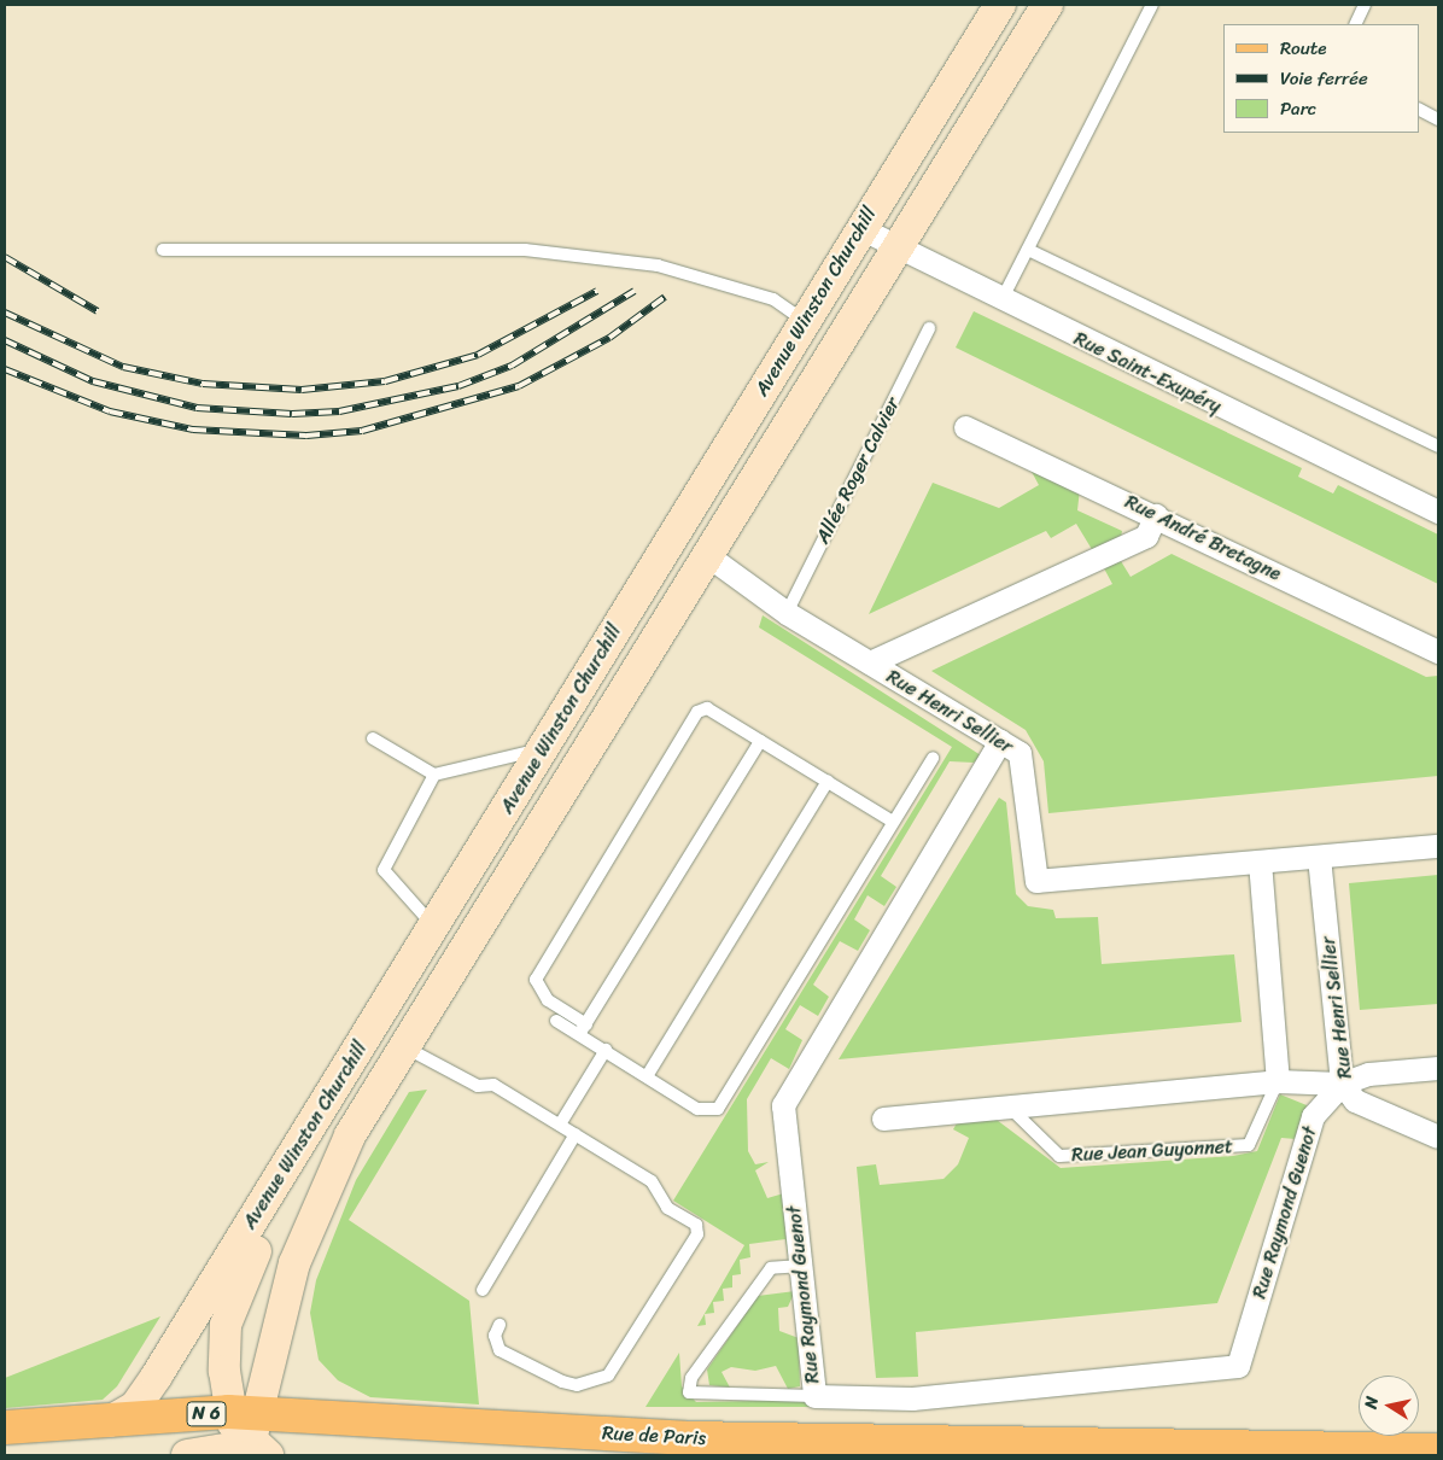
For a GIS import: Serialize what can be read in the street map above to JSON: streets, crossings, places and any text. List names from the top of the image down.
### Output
{
  "streets": {
    "main road": ["Avenue Winston Churchill", "N 6", "Rue de Paris"],
    "street": [
      "Rue Saint-Exupéry",
      "Rue André Bretagne",
      "Rue Henri Sellier",
      "Rue Raymond Guenot"
    ],
    "lane": ["Allée Roger Calvier", "Rue Jean Guyonnet"]
  },
  "crossings": [
    ["Avenue Winston Churchill", "Rue Saint-Exupéry"],
    ["Avenue Winston Churchill", "Rue Henri Sellier"],
    ["Avenue Winston Churchill", "N 6"],
    ["Avenue Winston Churchill", "Rue de Paris"],
    ["Allée Roger Calvier", "Rue Henri Sellier"],
    ["Rue Henri Sellier", "Rue Raymond Guenot"],
    ["N 6", "Rue de Paris"]
  ],
  "legend": ["Route", "Voie ferrée", "Parc"],
  "north": "left"
}
